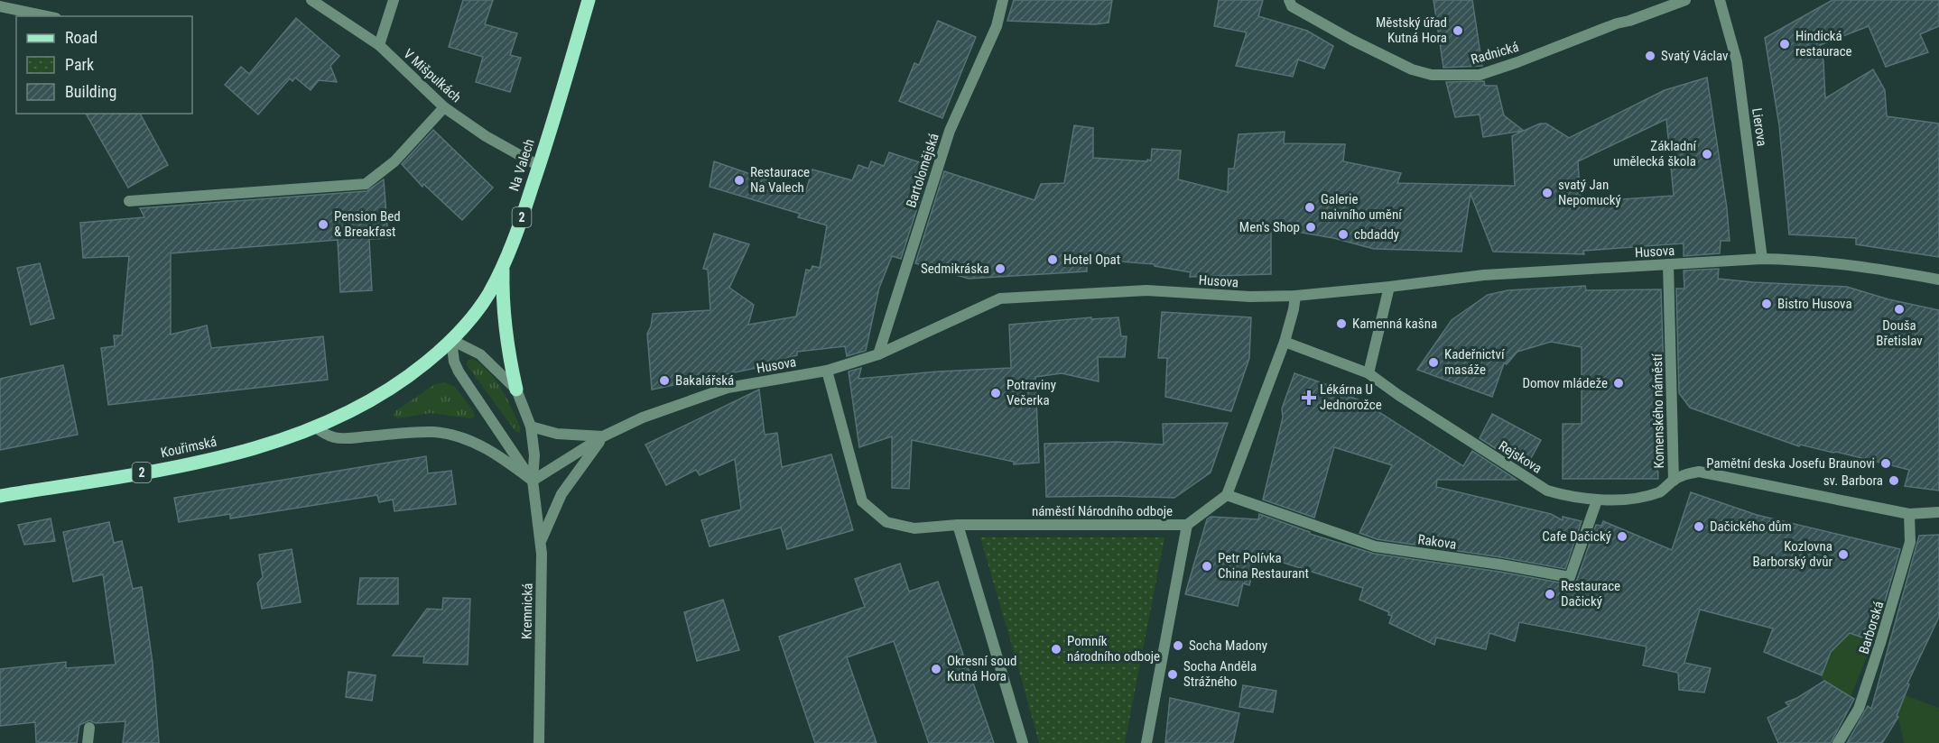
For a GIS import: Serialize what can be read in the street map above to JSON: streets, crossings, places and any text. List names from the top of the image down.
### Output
{
  "streets": {
    "main road": ["Na Valech", "2", "Kouřimská"],
    "street": [
      "Radnická",
      "V Mišpulkách",
      "Lierova",
      "Bartolomějská",
      "Husova",
      "Komenského náměstí",
      "Rejskova",
      "náměstí Národního odboje",
      "Rakova",
      "Kremnická",
      "Barborská"
    ]
  },
  "crossings": [
    ["V Mišpulkách", "Na Valech"],
    ["Lierova", "Husova"],
    ["Na Valech", "Kouřimská"],
    ["Bartolomějská", "Husova"],
    ["Husova", "Komenského náměstí"],
    ["Husova", "náměstí Národního odboje"],
    ["Husova", "Kremnická"],
    ["Komenského náměstí", "Rejskova"],
    ["Komenského náměstí", "Barborská"],
    ["Rejskova", "Rakova"]
  ],
  "places": {
    "other": [
      "Městský úřad Kutná Hora",
      "Hindická restaurace",
      "Svatý Václav",
      "Základní umělecká škola",
      "Restaurace Na Valech",
      "svatý Jan Nepomucký",
      "Galerie naivního umění",
      "Pension Bed & Breakfast",
      "Men's Shop",
      "cbdaddy",
      "Hotel Opat",
      "Sedmikráska",
      "Bistro Husova",
      "Douša Břetislav",
      "Kamenná kašna",
      "Kadeřnictví masáže",
      "Bakalářská",
      "Domov mládeže",
      "Potraviny Večerka",
      "Pamětní deska Josefu Braunovi",
      "sv. Barbora",
      "Dačického dům",
      "Cafe Dačický",
      "Kozlovna Barborský dvůr",
      "Petr Polívka China Restaurant",
      "Restaurace Dačický",
      "Socha Madony",
      "Pomník národního odboje",
      "Okresní soud Kutná Hora",
      "Socha Anděla Strážného"
    ],
    "health": ["Lékárna U Jednorožce"]
  },
  "legend": ["Road", "Park", "Building"]
}
